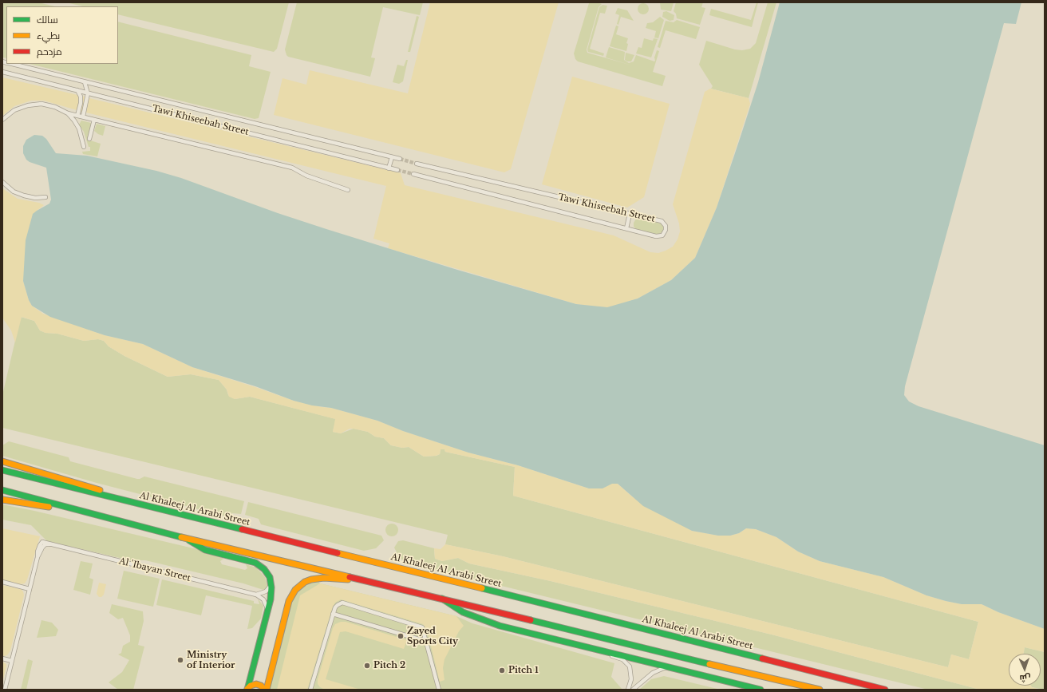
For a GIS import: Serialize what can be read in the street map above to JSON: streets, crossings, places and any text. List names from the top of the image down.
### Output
{
  "streets": {
    "main road": ["Al Khaleej Al Arabi Street"],
    "street": ["Tawi Khiseebah Street", "Al 'Ibayan Street"]
  },
  "places": [
    "Zayed Sports City",
    "Ministry of Interior",
    "Pitch 2",
    "Pitch 1"
  ],
  "legend": ["سالك", "بطيء", "مزدحم"],
  "north": "bottom"
}
